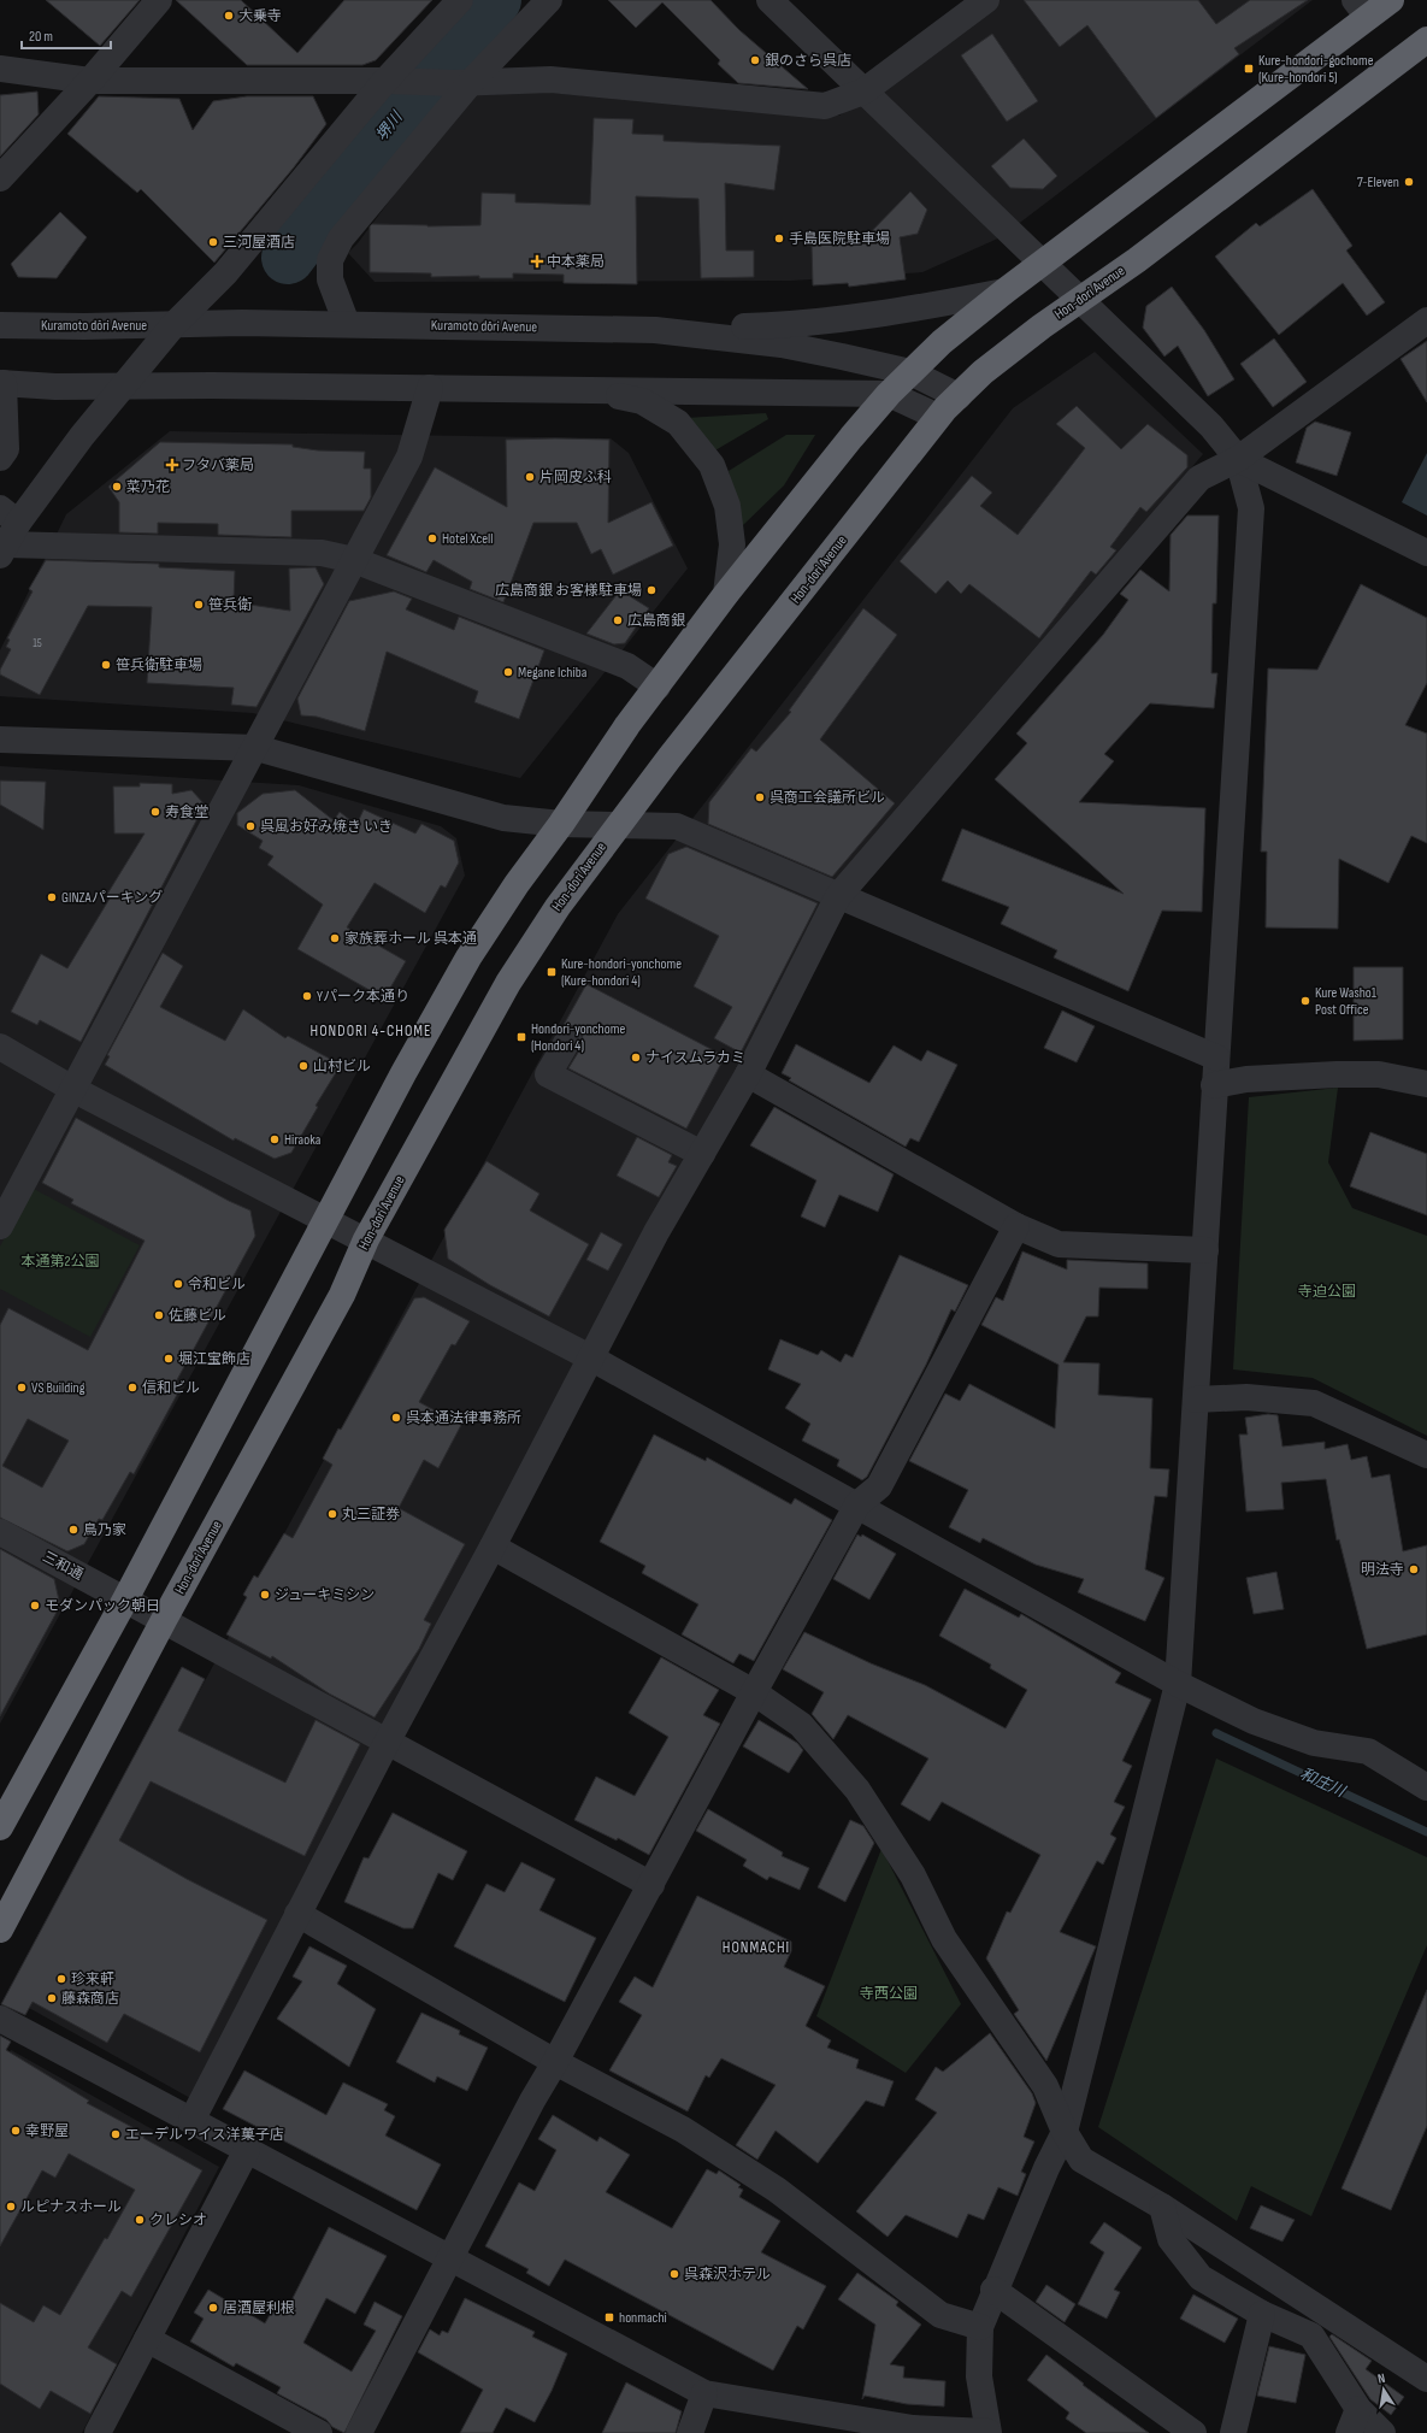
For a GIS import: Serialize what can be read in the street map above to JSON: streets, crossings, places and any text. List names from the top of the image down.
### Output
{
  "streets": {
    "highway": ["Hon-dori Avenue"],
    "street": ["Kuramoto dōri Avenue", "三和通"]
  },
  "crossings": [
    ["Hon-dori Avenue", "Kuramoto dōri Avenue"],
    ["Hon-dori Avenue", "三和通"]
  ],
  "districts": ["HONDORI 4-CHOME", "HONMACHI"],
  "water": ["堺川", "和庄川"],
  "parks": ["本通第2公園", "寺迫公園", "寺西公園"],
  "places": {
    "other": [
      "大乗寺",
      "銀のさら呉店",
      "7-Eleven",
      "手島医院駐車場",
      "三河屋酒店",
      "片岡皮ふ科",
      "菜乃花",
      "Hotel Xcell",
      "広島商銀 お客様駐車場",
      "笹兵衛",
      "広島商銀",
      "笹兵衛駐車場",
      "Megane Ichiba",
      "呉商工会議所ビル",
      "寿食堂",
      "呉風お好み焼き いき",
      "GINZAパーキング",
      "家族葬ホール 呉本通",
      "Yパーク本通り",
      "Kure Washo1 Post Office",
      "ナイスムラカミ",
      "山村ビル",
      "Hiraoka",
      "令和ビル",
      "佐藤ビル",
      "堀江宝飾店",
      "VS Building",
      "信和ビル",
      "呉本通法律事務所",
      "丸三証券",
      "鳥乃家",
      "明法寺",
      "ジューキミシン",
      "モダンパック朝日",
      "珍来軒",
      "藤森商店",
      "幸野屋",
      "エーデルワイス洋菓子店",
      "ルピナスホール",
      "クレシオ",
      "呉森沢ホテル",
      "居酒屋利根"
    ],
    "transit": [
      "Kure-hondori-gochome (Kure-hondori 5)",
      "Kure-hondori-yonchome (Kure-hondori 4)",
      "Hondori-yonchome (Hondori 4)",
      "honmachi"
    ],
    "health": ["中本薬局", "フタバ薬局"]
  },
  "house_numbers": ["15"],
  "scale_bar": "20 m",
  "north": "top"
}
